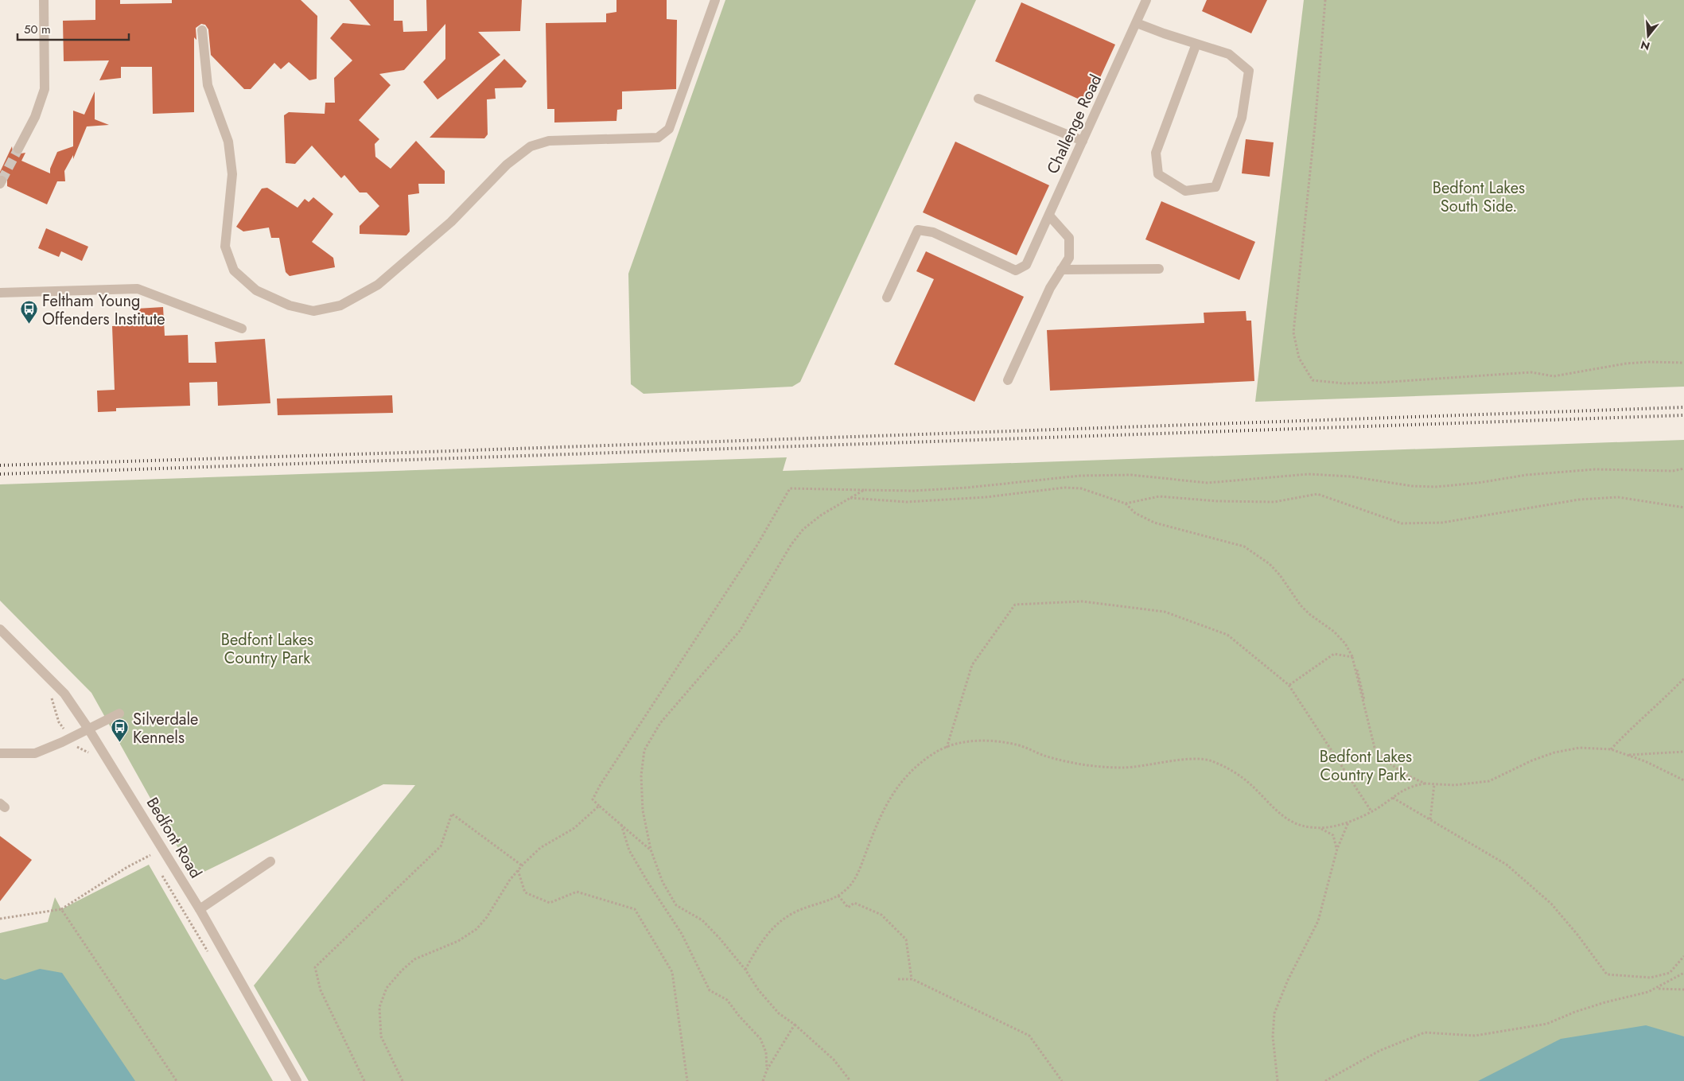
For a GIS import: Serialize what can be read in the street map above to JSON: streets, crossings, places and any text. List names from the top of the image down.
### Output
{
  "streets": {
    "street": ["Challenge Road", "Bedfont Road"]
  },
  "parks": ["Bedfont Lakes South Side.", "Bedfont Lakes Country Park", "Bedfont Lakes Country Park."],
  "places": {
    "bus stop": ["Feltham Young Offenders Institute", "Silverdale Kennels"]
  },
  "scale_bar": "50 m",
  "north": "bottom"
}
